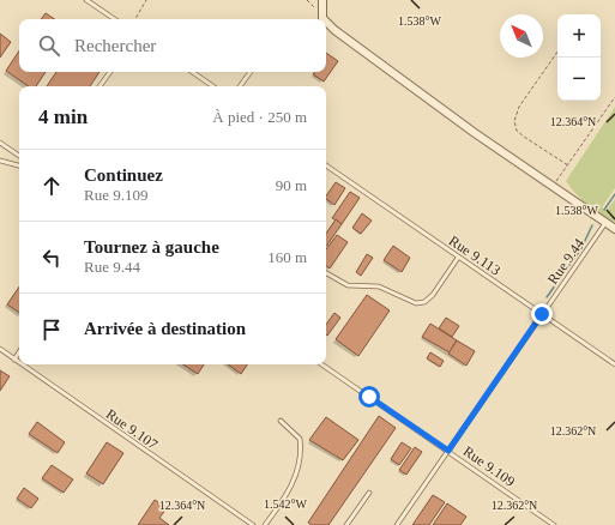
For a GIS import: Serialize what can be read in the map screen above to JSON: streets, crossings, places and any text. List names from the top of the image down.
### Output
{
  "streets": {
    "lane": [
      "Rue 9.113",
      "Rue 9.44",
      "Rue 9.107",
      "Rue 9.109"
    ]
  },
  "crossings": [
    ["Rue 9.113", "Rue 9.44"],
    ["Rue 9.44", "Rue 9.109"]
  ],
  "north": "top left",
  "page": {
    "map_buttons": ["+", "−"],
    "search": "Rechercher",
    "heading": ["4 min", "À pied · 250 m"],
    "list": [
      ["Continuez", "Rue 9.109", "90 m"],
      ["Tournez à gauche", "Rue 9.44", "160 m"],
      "Arrivée à destination"
    ]
  },
  "coordinates": [
    "1.538°W",
    "12.364°N",
    "12.362°N",
    "1.542°W"
  ]
}
